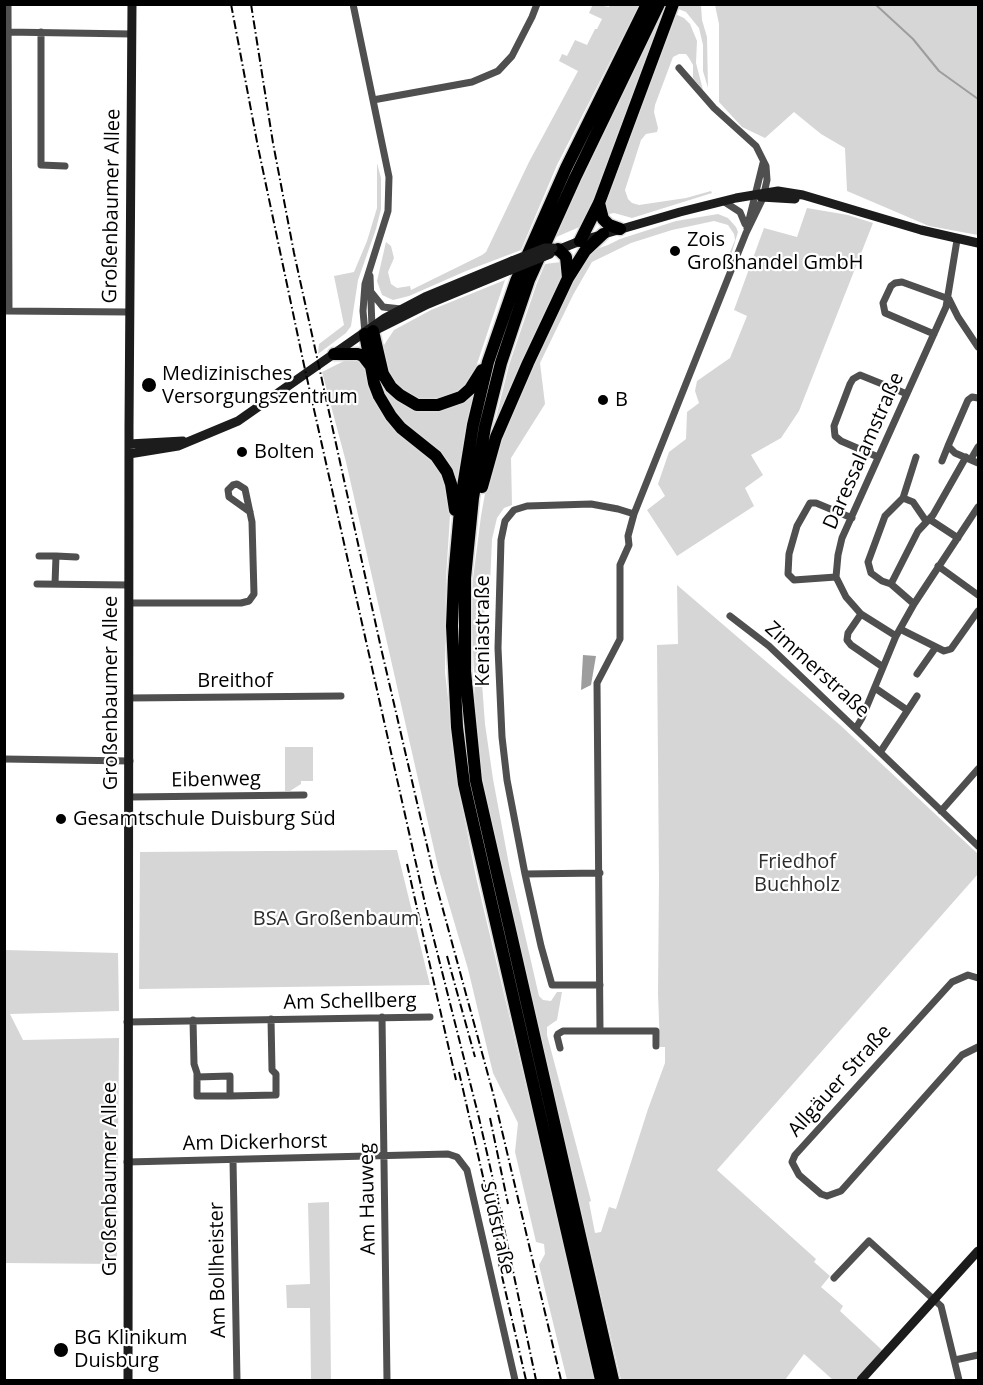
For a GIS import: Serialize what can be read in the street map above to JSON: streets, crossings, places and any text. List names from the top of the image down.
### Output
{
  "streets": {
    "main road": ["Großenbaumer Allee"],
    "street": [
      "Daressalamstraße",
      "Keniastraße",
      "Zimmerstraße",
      "Breithof",
      "Eibenweg",
      "Am Schellberg",
      "Allgäuer Straße",
      "Am Dickerhorst",
      "Am Hauweg",
      "Südstraße",
      "Am Bollheister"
    ]
  },
  "crossings": [
    ["Großenbaumer Allee", "Breithof"],
    ["Großenbaumer Allee", "Eibenweg"],
    ["Großenbaumer Allee", "Am Schellberg"],
    ["Großenbaumer Allee", "Am Dickerhorst"],
    ["Am Schellberg", "Am Hauweg"],
    ["Am Dickerhorst", "Am Hauweg"],
    ["Am Dickerhorst", "Südstraße"],
    ["Am Dickerhorst", "Am Bollheister"],
    ["Am Hauweg", "Südstraße"]
  ],
  "parks": ["Friedhof Buchholz", "BSA Großenbaum"],
  "places": [
    "Zois Großhandel GmbH",
    "Medizinisches Versorgungszentrum",
    "B",
    "Bolten",
    "Gesamtschule Duisburg Süd",
    "BG Klinikum Duisburg"
  ]
}
